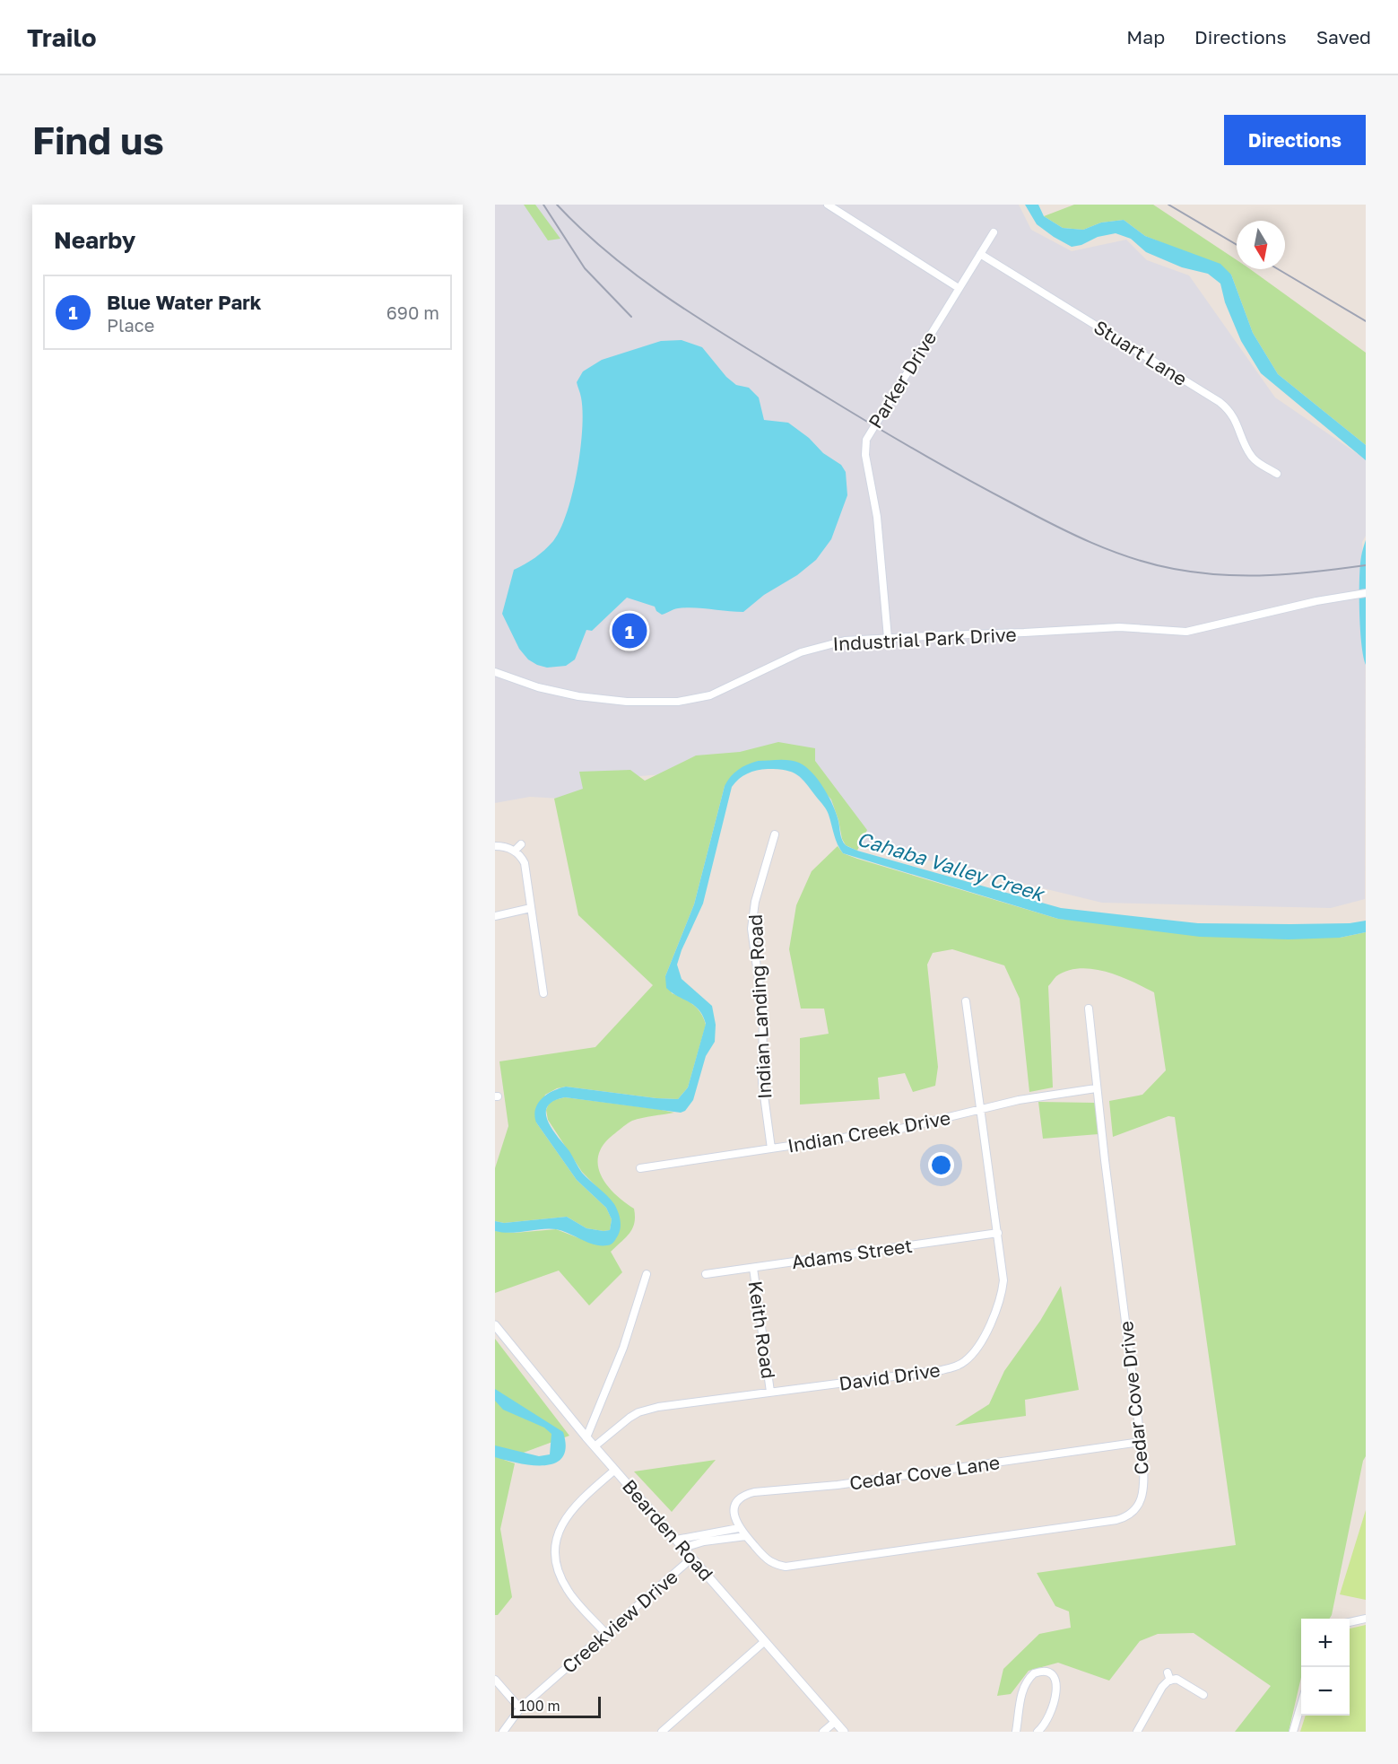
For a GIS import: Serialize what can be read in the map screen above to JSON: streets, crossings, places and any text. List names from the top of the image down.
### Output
{
  "streets": {
    "street": [
      "Stuart Lane",
      "Parker Drive",
      "Industrial Park Drive",
      "Indian Landing Road",
      "Indian Creek Drive",
      "Adams Street",
      "Keith Road",
      "David Drive",
      "Cedar Cove Drive",
      "Cedar Cove Lane",
      "Bearden Road",
      "Creekview Drive"
    ]
  },
  "crossings": [
    ["Stuart Lane", "Parker Drive"],
    ["Parker Drive", "Industrial Park Drive"],
    ["Indian Landing Road", "Indian Creek Drive"],
    ["Indian Creek Drive", "David Drive"],
    ["Indian Creek Drive", "Cedar Cove Drive"],
    ["Adams Street", "Keith Road"],
    ["Adams Street", "David Drive"],
    ["Keith Road", "David Drive"],
    ["David Drive", "Bearden Road"],
    ["Cedar Cove Drive", "Cedar Cove Lane"],
    ["Bearden Road", "Creekview Drive"]
  ],
  "water": ["Cahaba Valley Creek"],
  "scale_bar": "100 m",
  "north": "bottom",
  "page": {
    "header": "Trailo",
    "nav": ["Map", "Directions", "Saved"],
    "buttons": "Directions",
    "title": "Find us",
    "heading": "Nearby",
    "list": [
      {
        "mark": "1",
        "name": "Blue Water Park",
        "note": "Place",
        "value": "690 m"
      }
    ],
    "pins": "1",
    "map_buttons": ["+", "−"],
    "scale": "100 m"
  }
}
